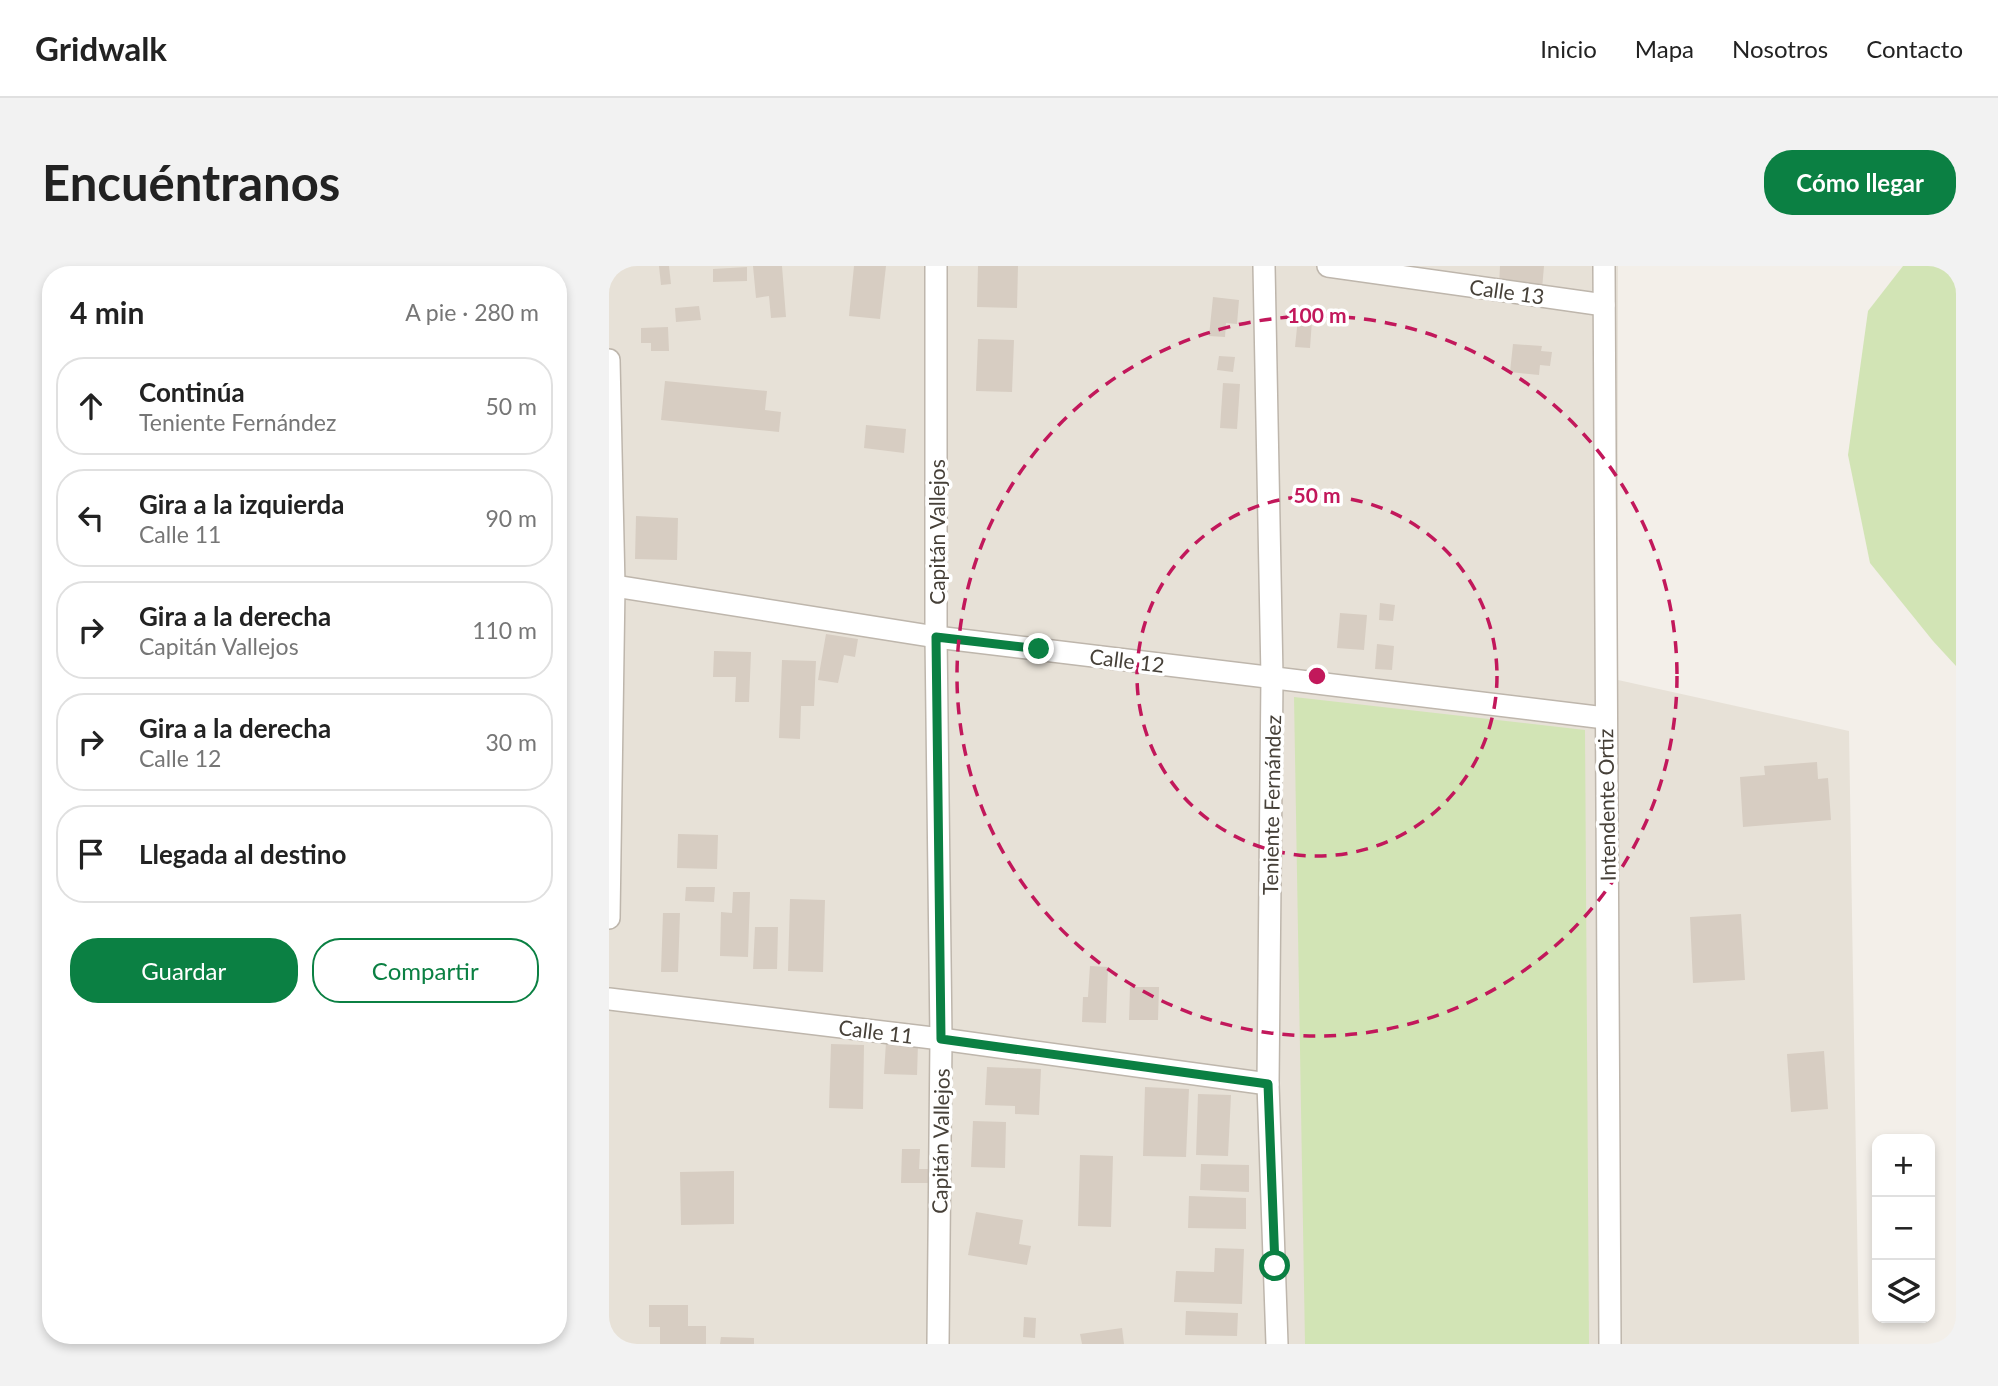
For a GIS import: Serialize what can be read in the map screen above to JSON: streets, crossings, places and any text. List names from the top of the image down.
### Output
{
  "streets": {
    "street": [
      "Calle 13",
      "Capitán Vallejos",
      "Calle 12",
      "Teniente Fernández",
      "Intendente Ortiz",
      "Calle 11"
    ]
  },
  "crossings": [
    ["Calle 13", "Intendente Ortiz"],
    ["Capitán Vallejos", "Calle 12"],
    ["Capitán Vallejos", "Calle 11"],
    ["Calle 12", "Teniente Fernández"],
    ["Calle 12", "Intendente Ortiz"],
    ["Teniente Fernández", "Calle 11"]
  ],
  "page": {
    "header": "Gridwalk",
    "nav": [
      "Inicio",
      "Mapa",
      "Nosotros",
      "Contacto"
    ],
    "buttons": [
      "Cómo llegar",
      ["Guardar", "Compartir"]
    ],
    "title": "Encuéntranos",
    "heading": ["4 min", "A pie · 280 m"],
    "list": [
      ["Continúa", "Teniente Fernández", "50 m"],
      ["Gira a la izquierda", "Calle 11", "90 m"],
      ["Gira a la derecha", "Capitán Vallejos", "110 m"],
      ["Gira a la derecha", "Calle 12", "30 m"],
      "Llegada al destino"
    ],
    "map_buttons": ["+", "−"]
  },
  "rings": ["100 m", "50 m"]
}
